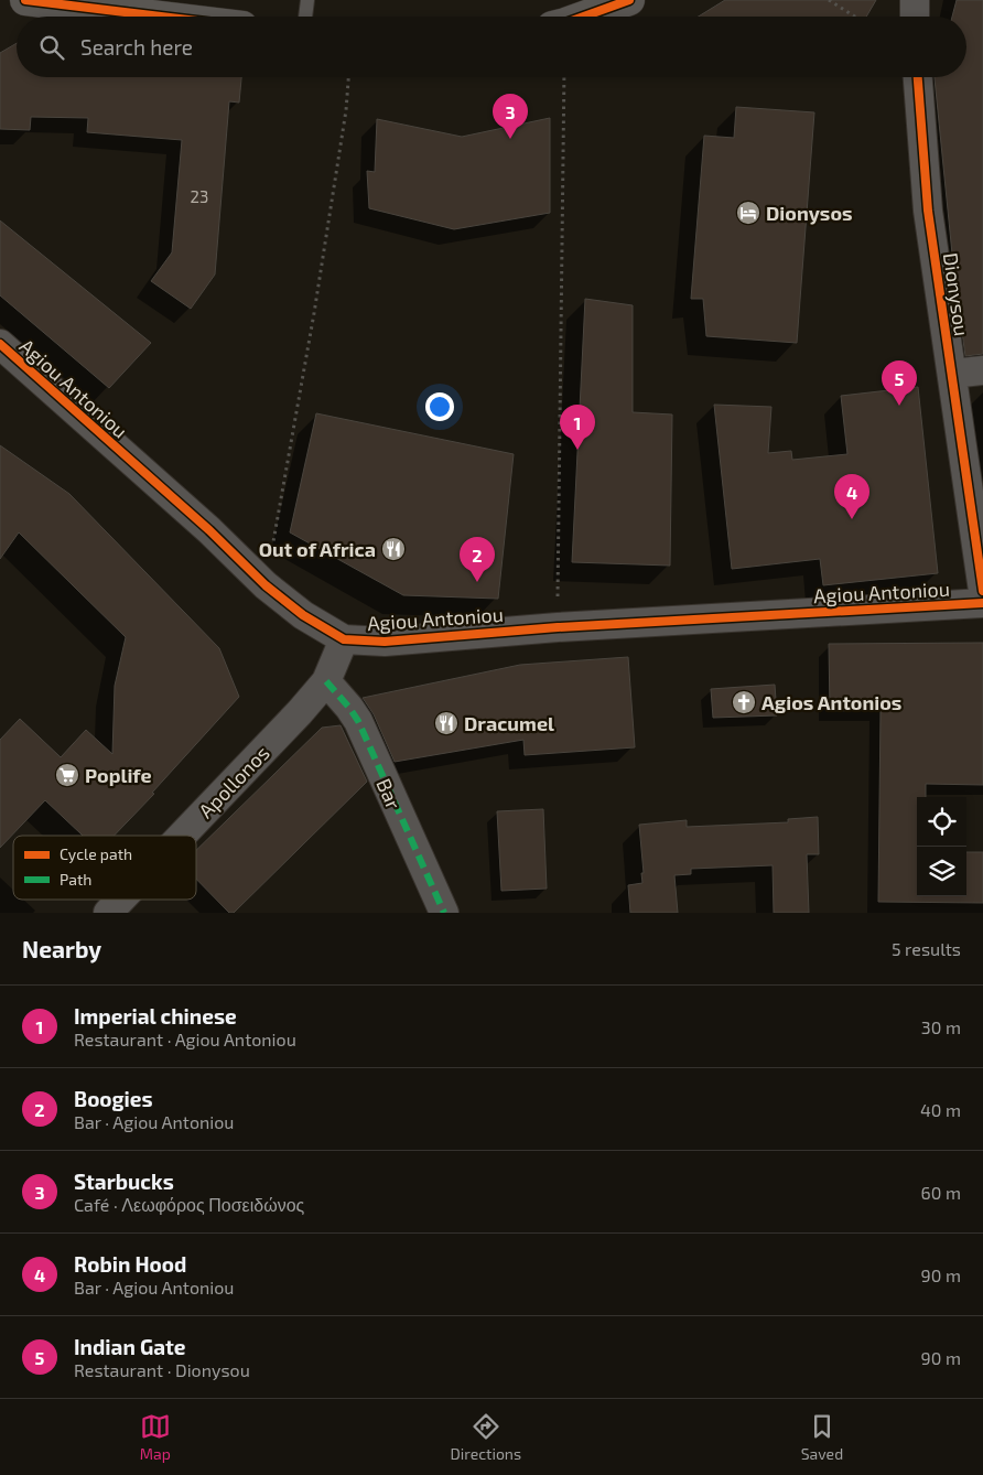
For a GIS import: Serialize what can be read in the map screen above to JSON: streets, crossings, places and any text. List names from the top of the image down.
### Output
{
  "streets": {
    "street": [
      "Dionysou",
      "Agiou Antoniou",
      "Apollonos",
      "Bar"
    ]
  },
  "crossings": [
    ["Agiou Antoniou", "Apollonos"],
    ["Apollonos", "Bar"]
  ],
  "places": {
    "hotel": ["Dionysos"],
    "restaurant": ["Out of Africa", "Dracumel"],
    "church": ["Agios Antonios"],
    "supermarket": ["Poplife"]
  },
  "house_numbers": ["23"],
  "legend": ["Cycle path", "Path"],
  "page": {
    "search": "Search here",
    "pins": [
      "3",
      "5",
      "1",
      "4",
      "2"
    ],
    "heading": ["Nearby", "5 results"],
    "list": [
      {
        "mark": "1",
        "name": "Imperial chinese",
        "note": "Restaurant · Agiou Antoniou",
        "value": "30 m"
      },
      {
        "mark": "2",
        "name": "Boogies",
        "note": "Bar · Agiou Antoniou",
        "value": "40 m"
      },
      {
        "mark": "3",
        "name": "Starbucks",
        "note": "Café · Λεωφόρος Ποσειδώνος",
        "value": "60 m"
      },
      {
        "mark": "4",
        "name": "Robin Hood",
        "note": "Bar · Agiou Antoniou",
        "value": "90 m"
      },
      {
        "mark": "5",
        "name": "Indian Gate",
        "note": "Restaurant · Dionysou",
        "value": "90 m"
      }
    ],
    "nav": ["Map", "Directions", "Saved"]
  }
}
